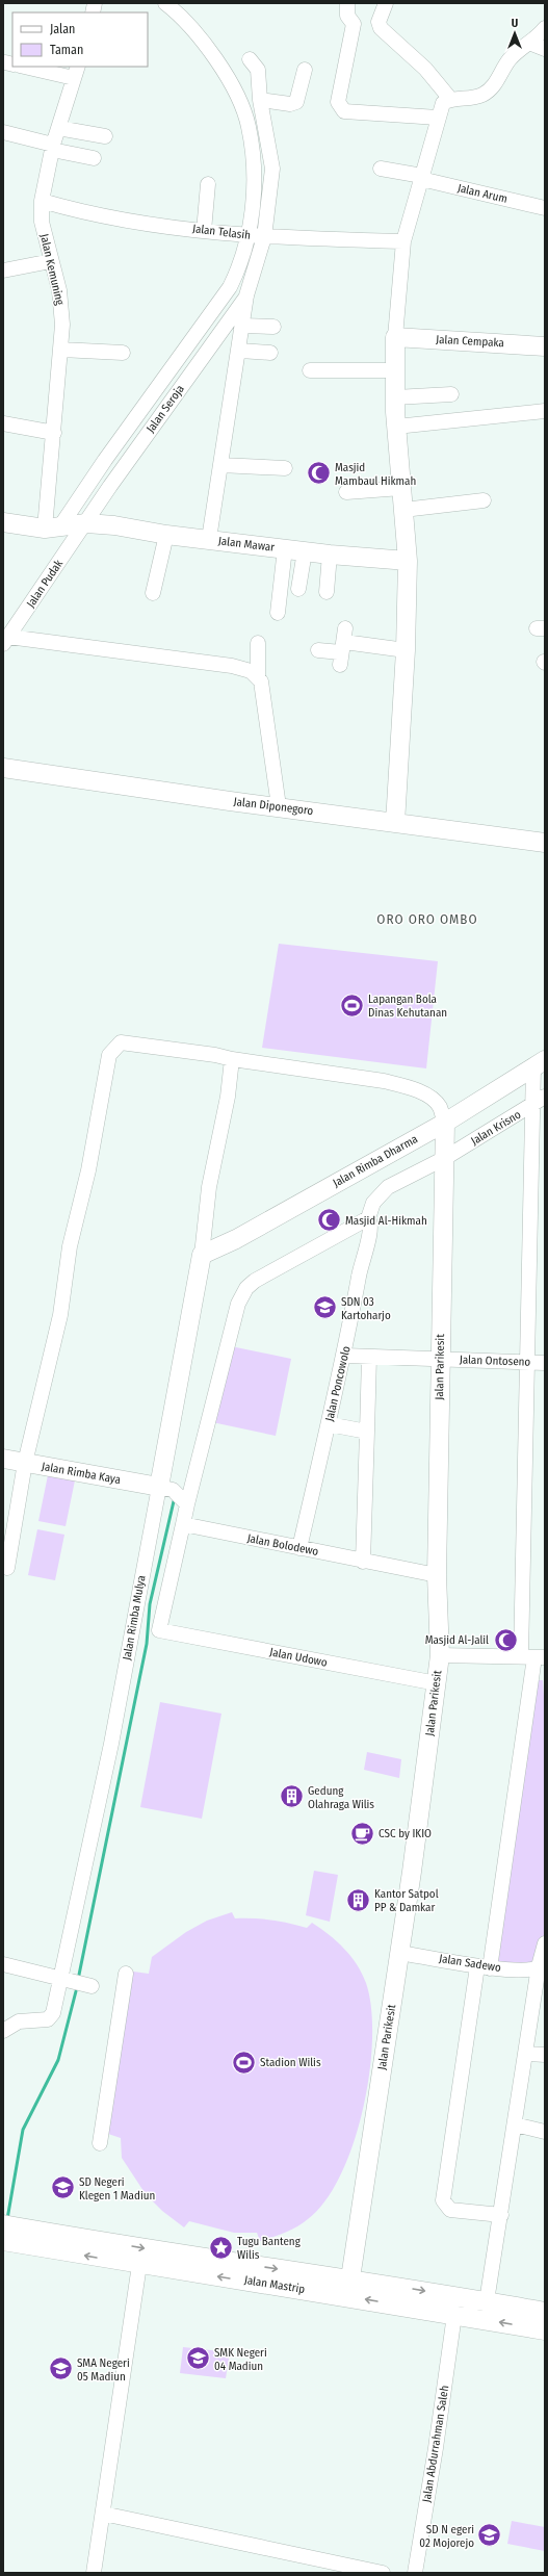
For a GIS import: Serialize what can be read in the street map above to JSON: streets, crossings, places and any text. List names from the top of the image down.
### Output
{
  "streets": {
    "main road": [
      "Jalan Cempaka",
      "Jalan Mawar",
      "Jalan Diponegoro",
      "Jalan Rimba Dharma",
      "Jalan Parikesit",
      "Jalan Rimba Kaya",
      "Jalan Rimba Mulya",
      "Jalan Mastrip"
    ],
    "street": [
      "Jalan Arum",
      "Jalan Telasih",
      "Jalan Kemuning",
      "Jalan Seroja",
      "Jalan Pudak",
      "Jalan Krisno",
      "Jalan Ontoseno",
      "Jalan Poncowolo",
      "Jalan Bolodewo",
      "Jalan Udowo",
      "Jalan Sadewo",
      "Jalan Abdurrahman Saleh"
    ]
  },
  "crossings": [
    ["Jalan Telasih", "Jalan Kemuning"],
    ["Jalan Kemuning", "Jalan Mawar"],
    ["Jalan Seroja", "Jalan Mawar"],
    ["Jalan Seroja", "Jalan Pudak"],
    ["Jalan Mawar", "Jalan Pudak"],
    ["Jalan Krisno", "Jalan Parikesit"],
    ["Jalan Krisno", "Jalan Poncowolo"],
    ["Jalan Rimba Dharma", "Jalan Parikesit"],
    ["Jalan Rimba Dharma", "Jalan Rimba Mulya"],
    ["Jalan Ontoseno", "Jalan Parikesit"],
    ["Jalan Ontoseno", "Jalan Poncowolo"],
    ["Jalan Parikesit", "Jalan Bolodewo"],
    ["Jalan Parikesit", "Jalan Udowo"],
    ["Jalan Parikesit", "Jalan Sadewo"],
    ["Jalan Parikesit", "Jalan Mastrip"],
    ["Jalan Poncowolo", "Jalan Bolodewo"],
    ["Jalan Rimba Kaya", "Jalan Rimba Mulya"],
    ["Jalan Bolodewo", "Jalan Udowo"],
    ["Jalan Mastrip", "Jalan Abdurrahman Saleh"]
  ],
  "districts": ["ORO ORO OMBO"],
  "places": {
    "mosque": ["Masjid Mambaul Hikmah", "Masjid Al-Hikmah", "Masjid Al-Jalil"],
    "sports": ["Lapangan Bola Dinas Kehutanan", "Stadion Wilis"],
    "school or university": [
      "SDN 03 Kartoharjo",
      "SD Negeri Klegen 1 Madiun",
      "SMK Negeri 04 Madiun",
      "SMA Negeri 05 Madiun",
      "SD N egeri 02 Mojorejo"
    ],
    "building": ["Gedung Olahraga Wilis", "Kantor Satpol PP & Damkar"],
    "cafe": ["CSC by IKIO"],
    "place": ["Tugu Banteng Wilis"]
  },
  "legend": ["Jalan", "Taman"],
  "north": "top"
}
